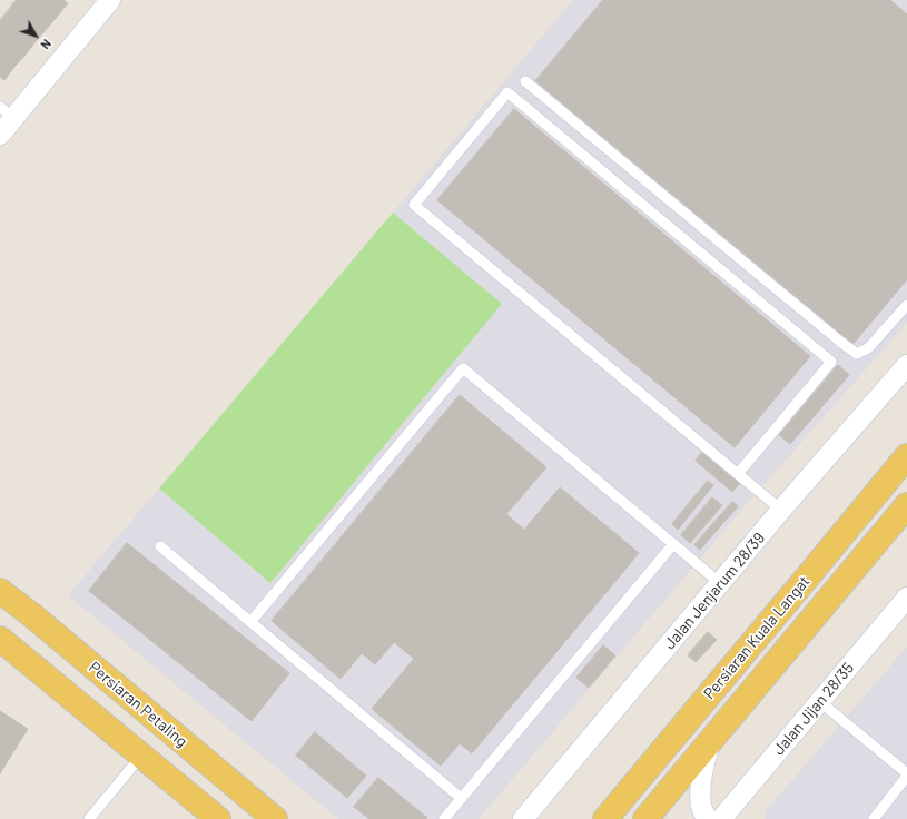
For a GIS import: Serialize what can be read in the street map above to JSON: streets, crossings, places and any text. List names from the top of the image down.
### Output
{
  "streets": {
    "main road": ["Persiaran Kuala Langat", "Persiaran Petaling"],
    "street": ["Jalan Jenjarum 28/39", "Jalan Jijan 28/35"]
  },
  "north": "bottom right"
}
